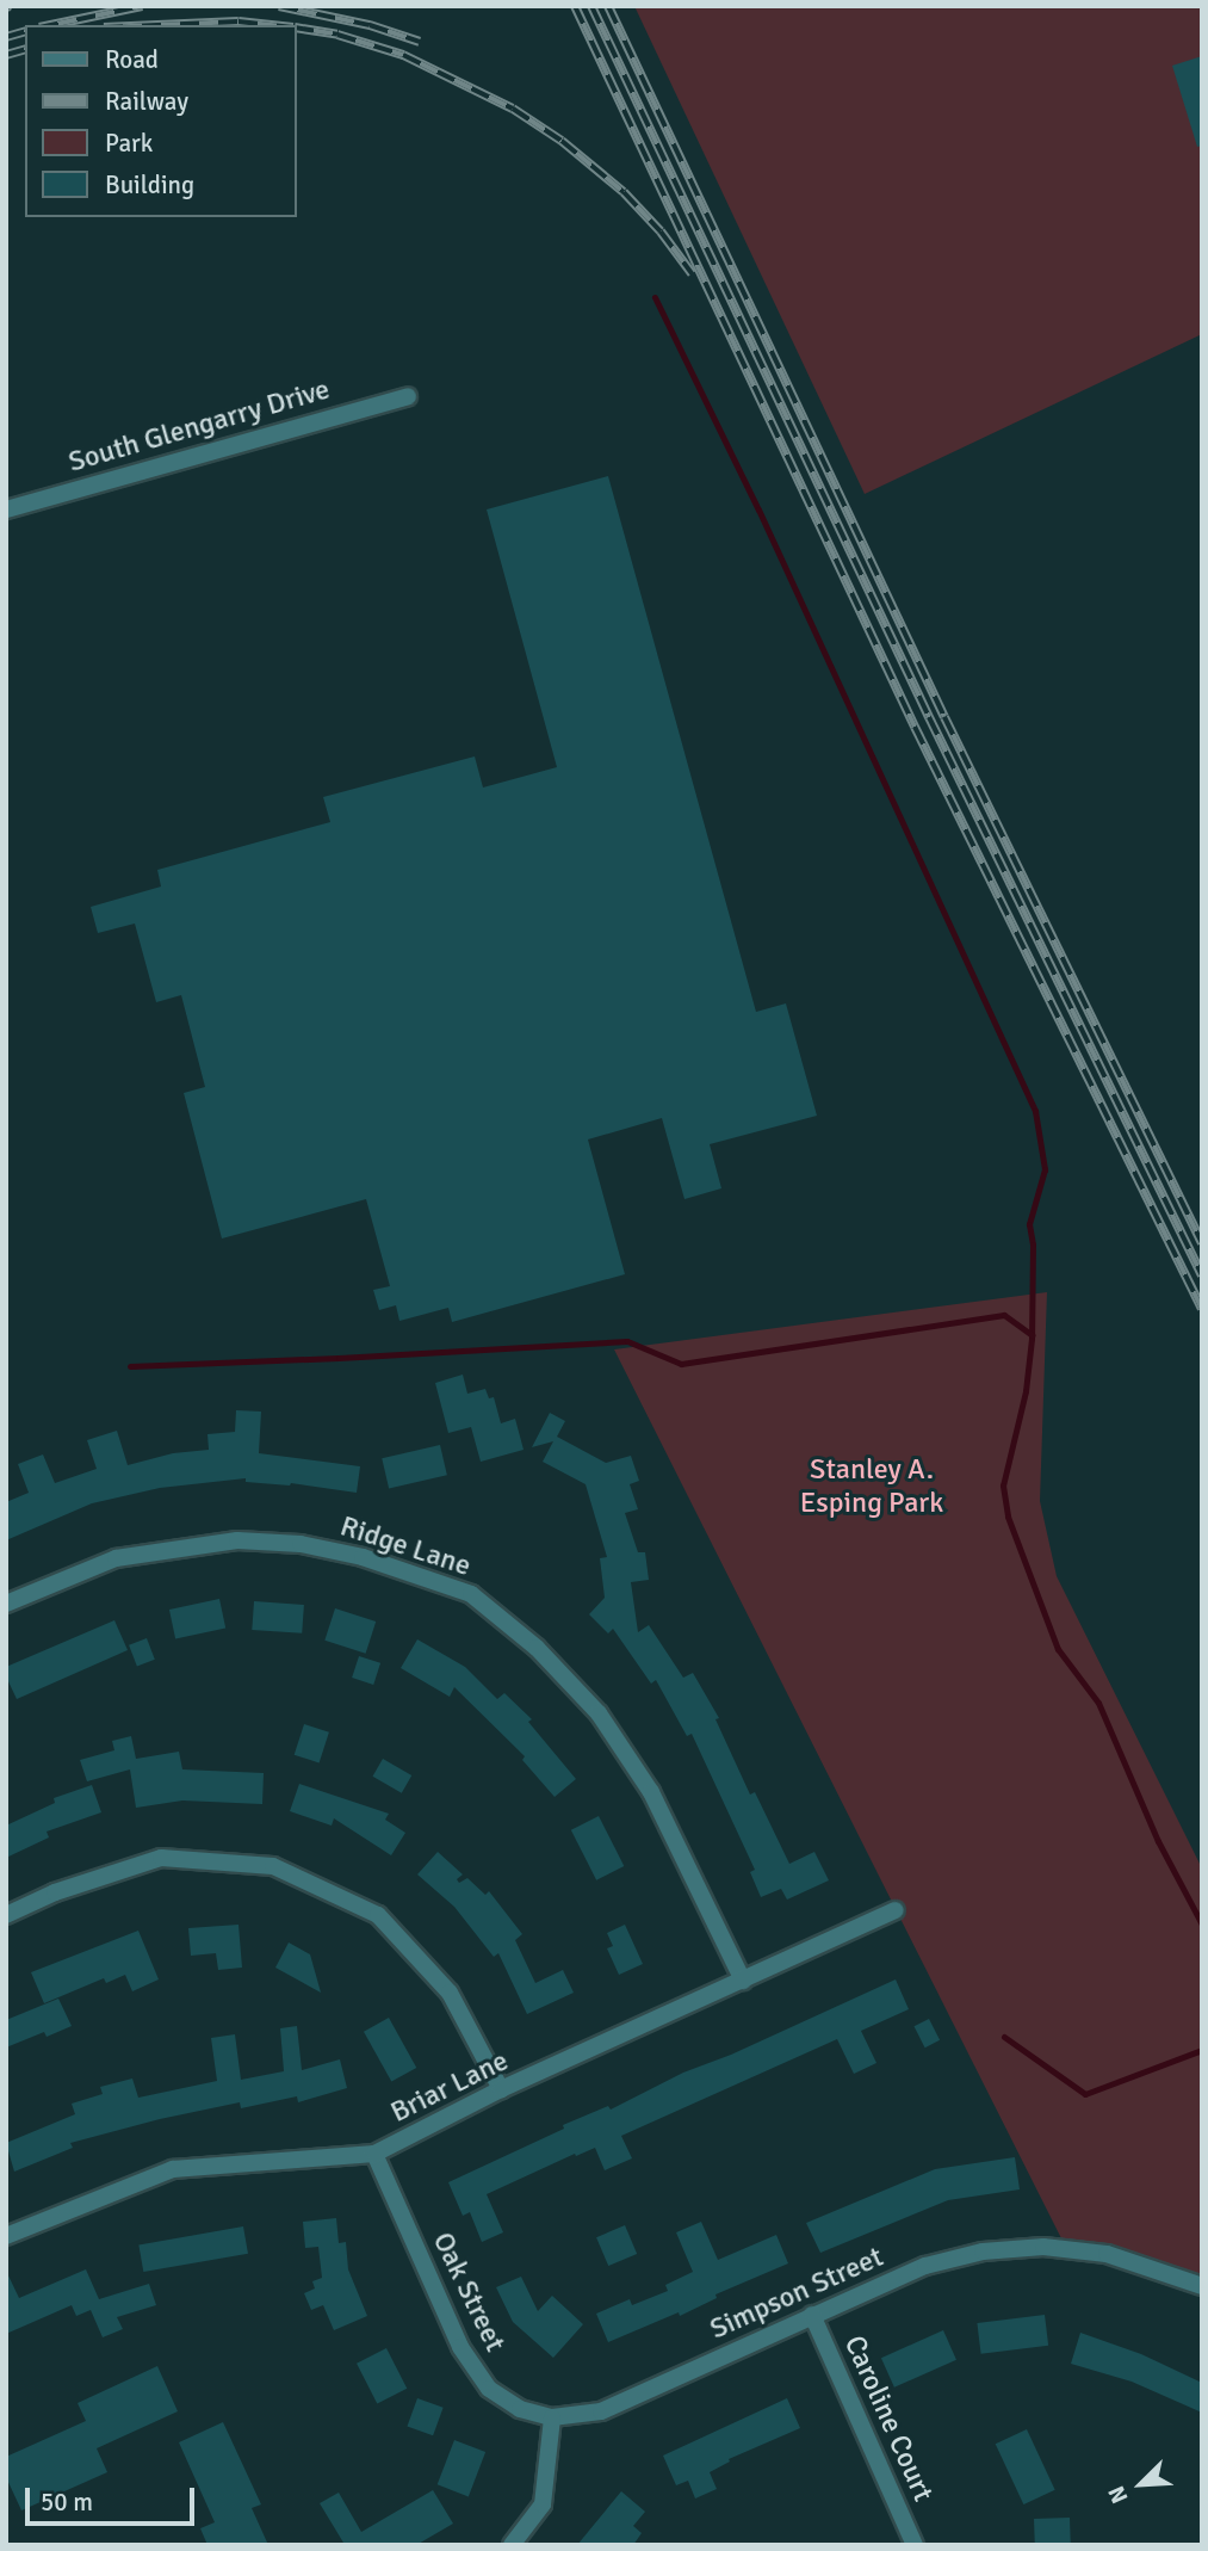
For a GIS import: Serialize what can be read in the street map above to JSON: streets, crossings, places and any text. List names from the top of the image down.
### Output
{
  "streets": {
    "street": [
      "South Glengarry Drive",
      "Ridge Lane",
      "Briar Lane",
      "Oak Street",
      "Simpson Street",
      "Caroline Court"
    ]
  },
  "crossings": [
    ["Ridge Lane", "Briar Lane"],
    ["Briar Lane", "Oak Street"],
    ["Oak Street", "Simpson Street"],
    ["Simpson Street", "Caroline Court"]
  ],
  "parks": ["Stanley A. Esping Park"],
  "legend": [
    "Road",
    "Railway",
    "Park",
    "Building"
  ],
  "scale_bar": "50 m",
  "north": "bottom left"
}
